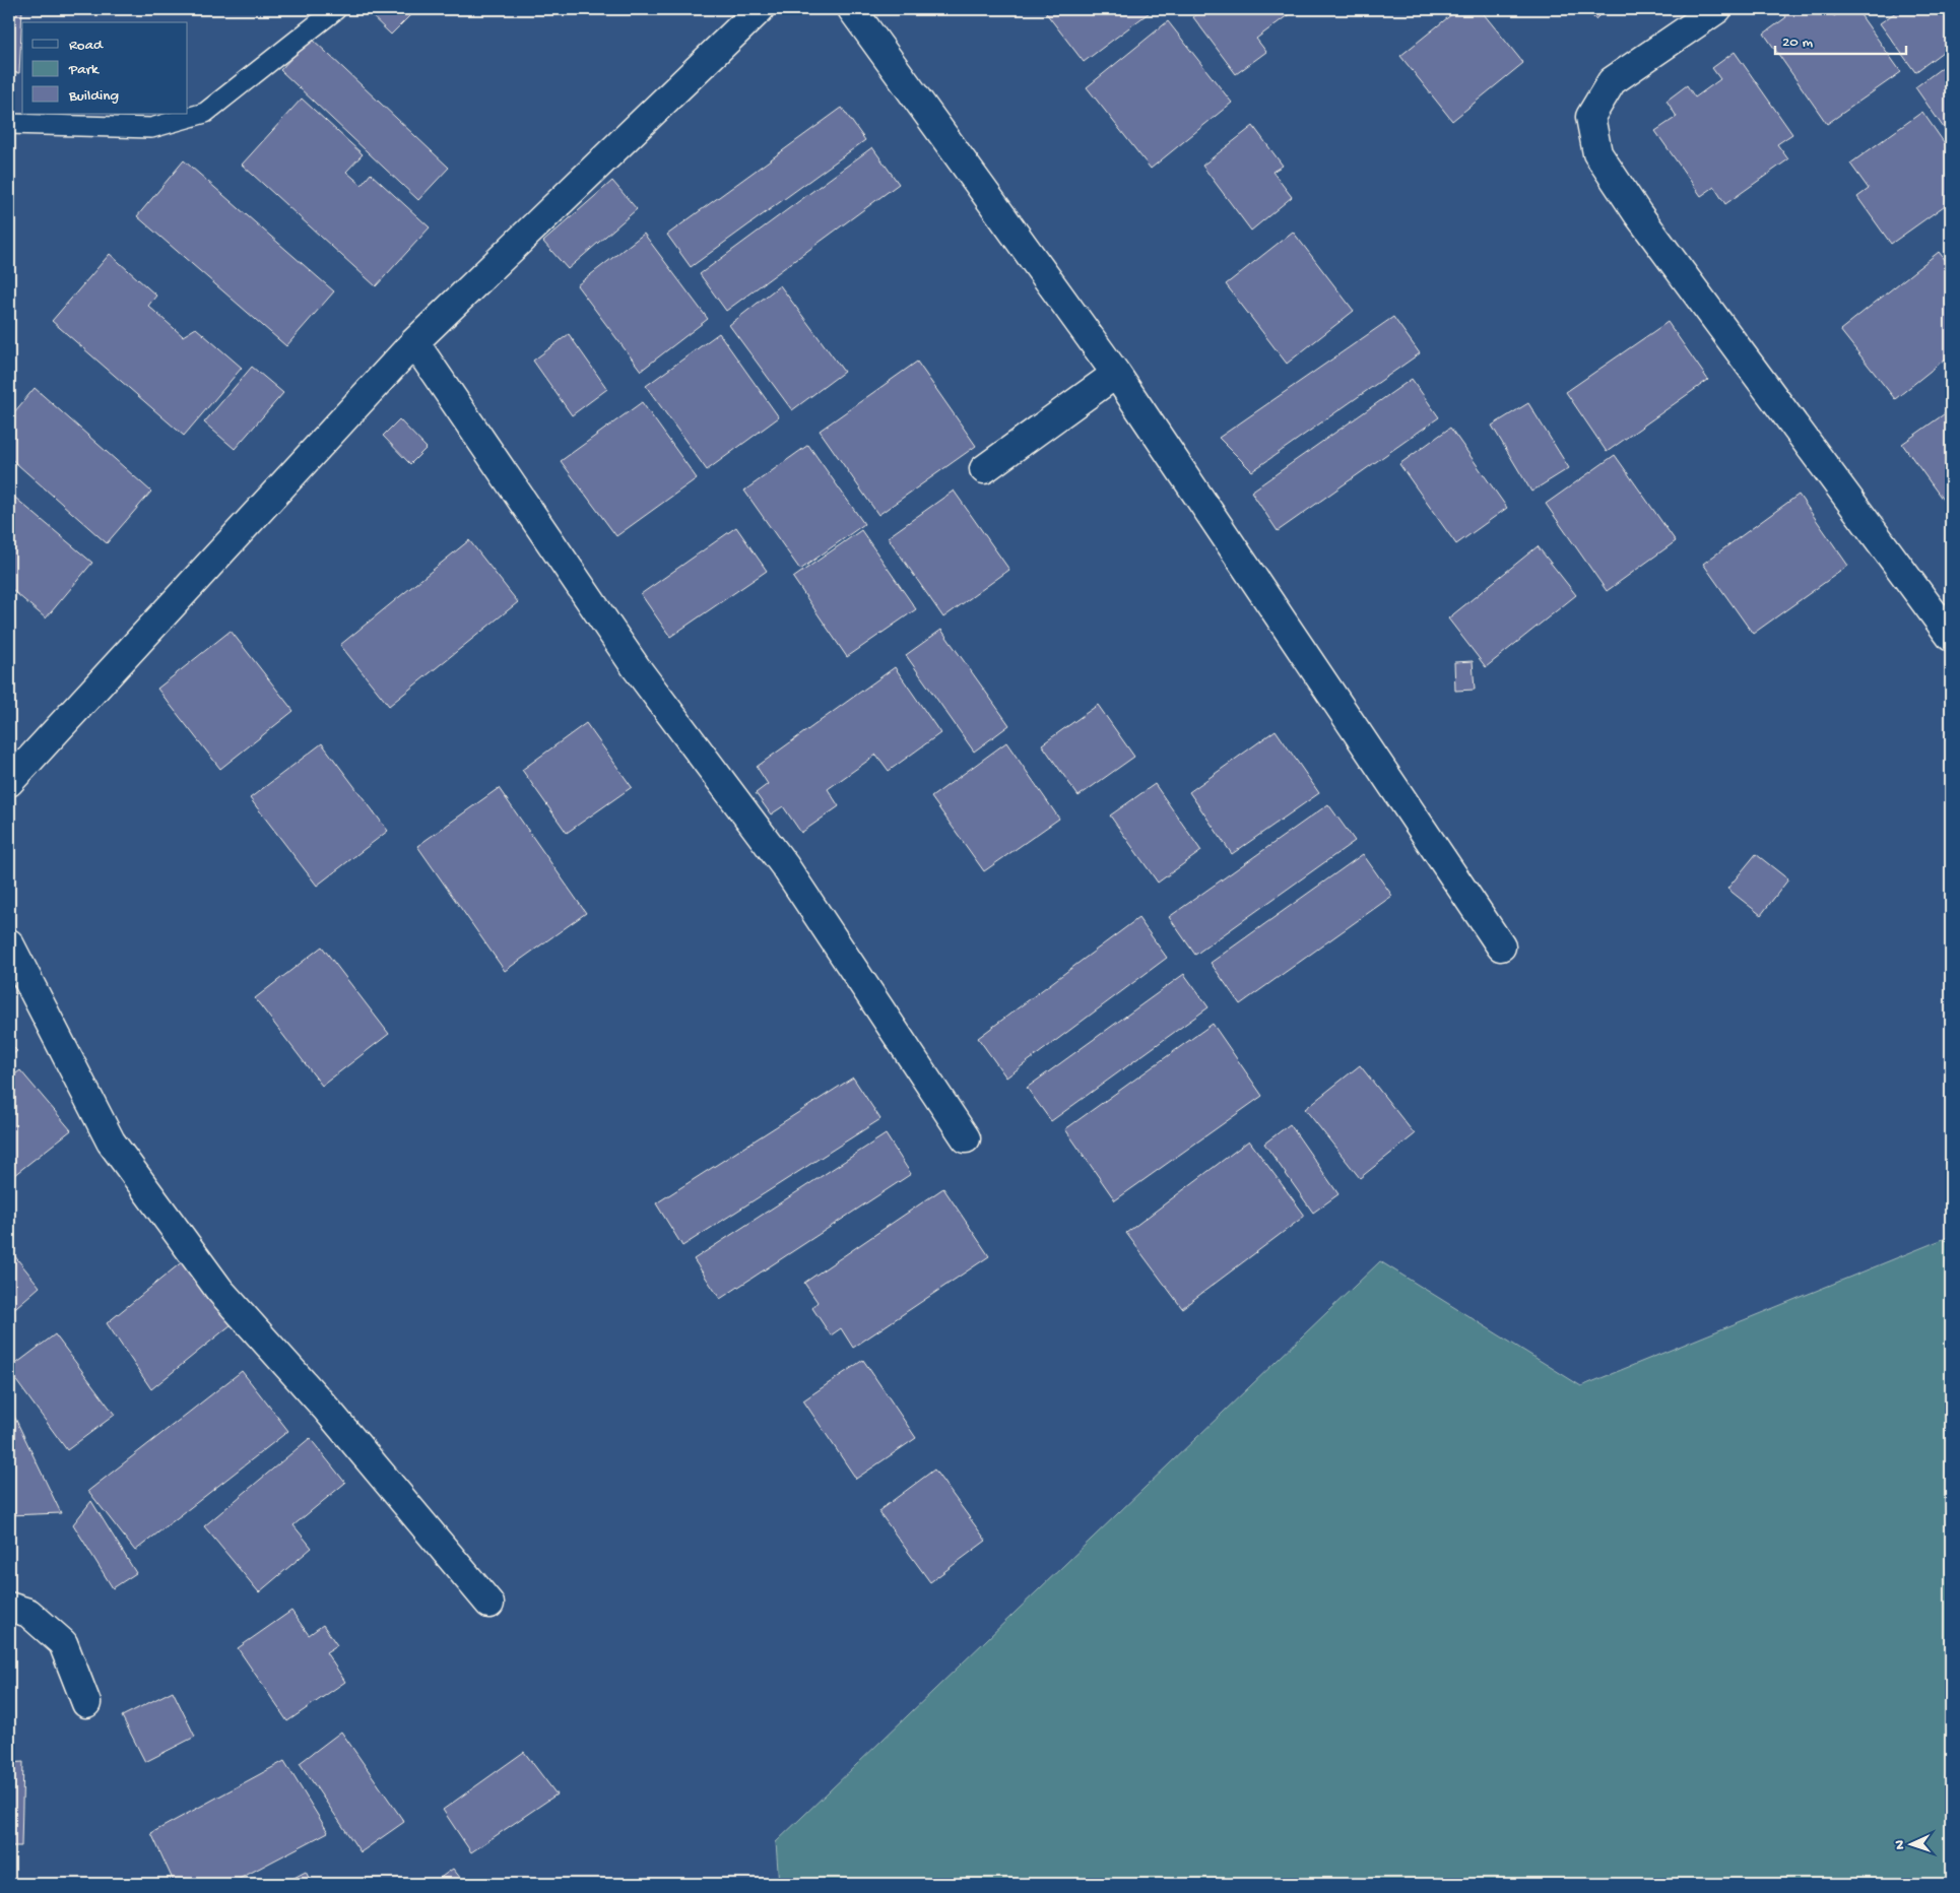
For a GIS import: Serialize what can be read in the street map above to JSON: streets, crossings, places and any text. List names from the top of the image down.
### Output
{
  "legend": ["Road", "Park", "Building"],
  "scale_bar": "20 m",
  "north": "left"
}
